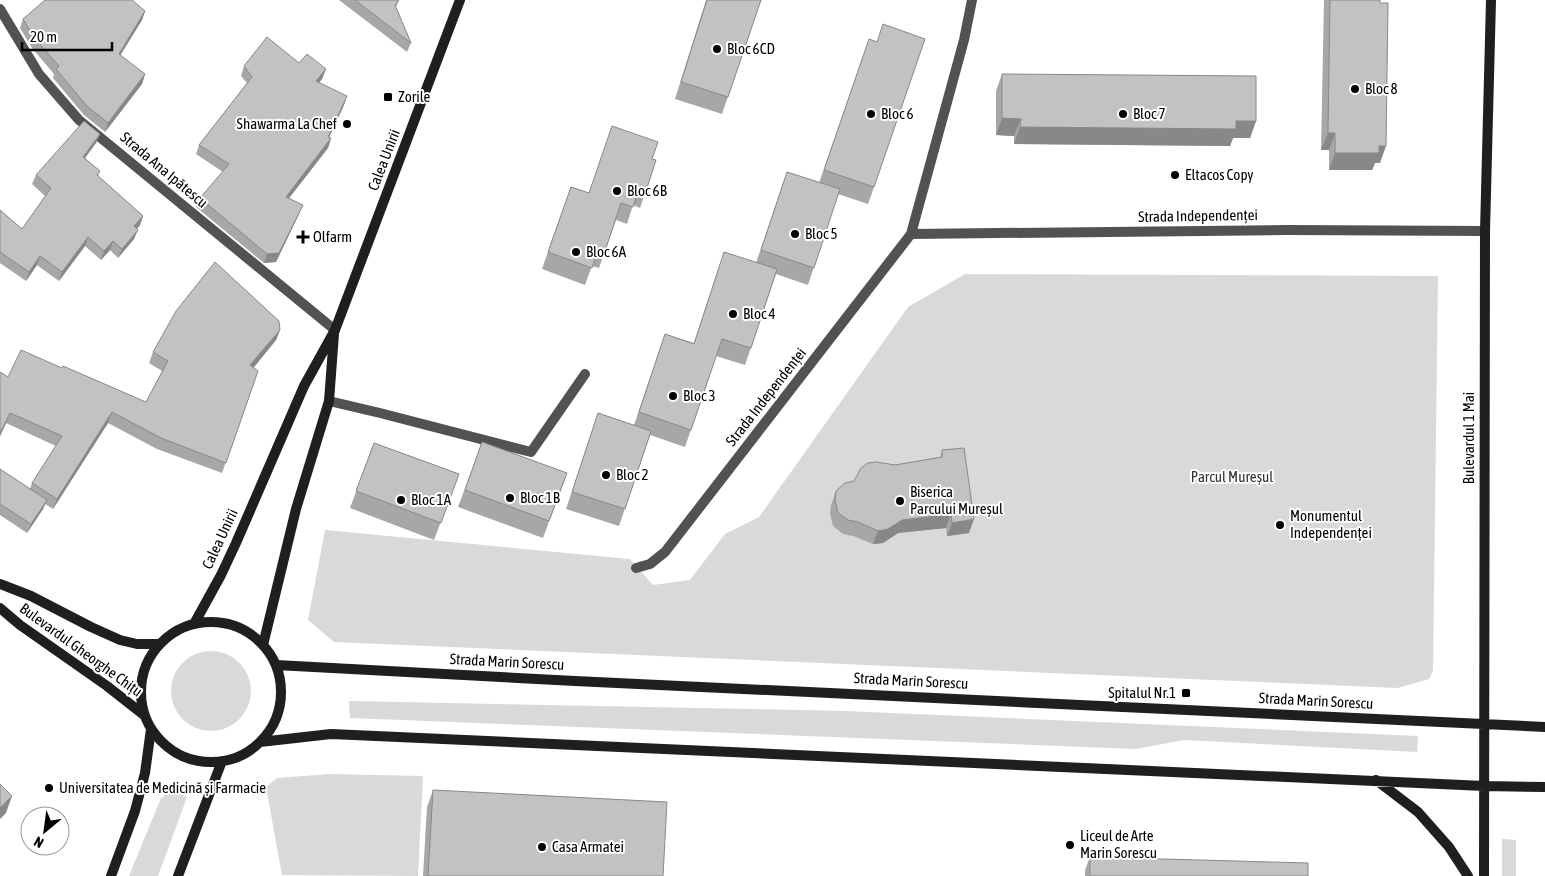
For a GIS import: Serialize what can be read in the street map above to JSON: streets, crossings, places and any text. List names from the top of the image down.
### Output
{
  "streets": {
    "main road": [
      "Calea Unirii",
      "Bulevardul 1 Mai",
      "Bulevardul Gheorghe Chițu",
      "Strada Marin Sorescu"
    ],
    "street": ["Strada Ana Ipătescu", "Strada Independenței"]
  },
  "crossings": [
    ["Calea Unirii", "Strada Ana Ipătescu"],
    ["Calea Unirii", "Bulevardul Gheorghe Chițu"],
    ["Calea Unirii", "Strada Marin Sorescu"],
    ["Strada Independenței", "Bulevardul 1 Mai"],
    ["Bulevardul 1 Mai", "Strada Marin Sorescu"],
    ["Bulevardul Gheorghe Chițu", "Strada Marin Sorescu"]
  ],
  "parks": ["Parcul Mureșul"],
  "places": {
    "other": [
      "Bloc 6CD",
      "Bloc 8",
      "Bloc 6",
      "Bloc 7",
      "Shawarma La Chef",
      "Eltacos Copy",
      "Bloc 6B",
      "Bloc 5",
      "Bloc 6A",
      "Bloc 4",
      "Bloc 3",
      "Bloc 2",
      "Bloc 1B",
      "Bloc 1A",
      "Biserica Parcului Mureșul",
      "Monumentul Independenței",
      "Universitatea de Medicină și Farmacie",
      "Liceul de Arte Marin Sorescu",
      "Casa Armatei"
    ],
    "transit": ["Zorile", "Spitalul Nr.1"],
    "health": ["Olfarm"]
  },
  "scale_bar": "20 m",
  "north": "bottom left"
}
